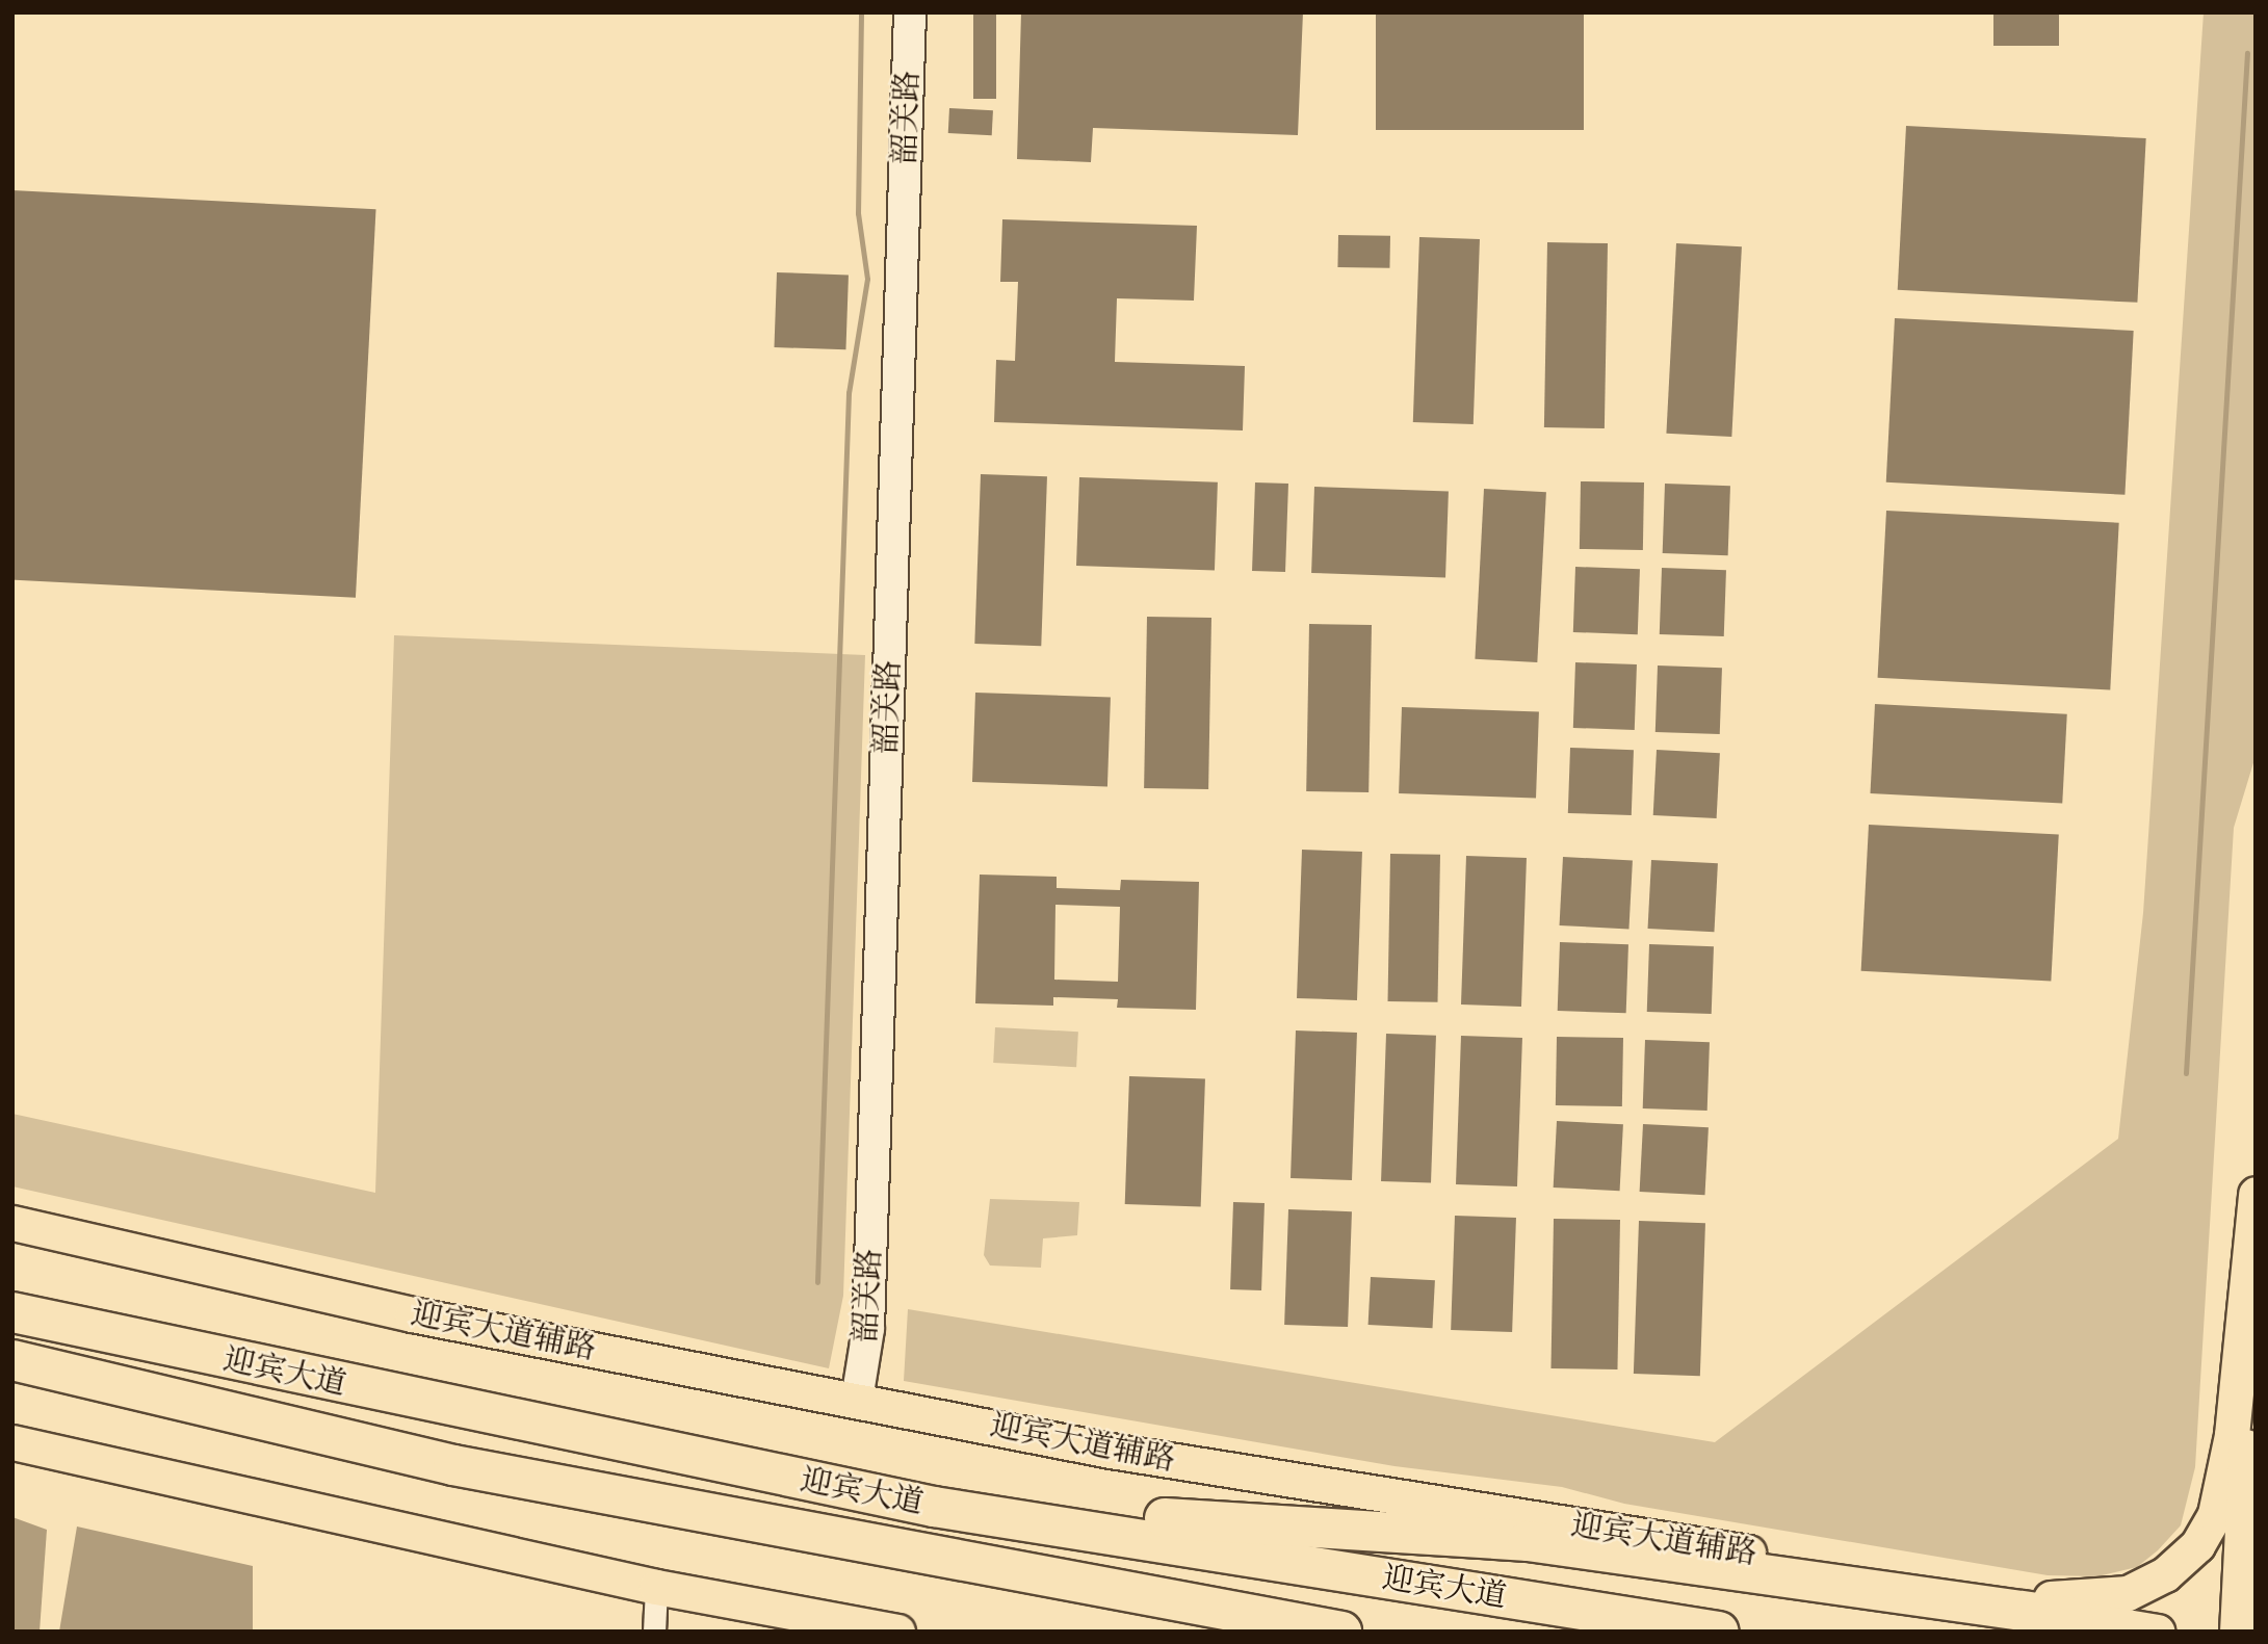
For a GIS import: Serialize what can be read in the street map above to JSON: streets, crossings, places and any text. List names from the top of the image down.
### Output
{
  "streets": {
    "highway": ["迎宾大道"],
    "main road": ["迎宾大道辅路"],
    "street": ["韶关路"]
  },
  "crossings": [
    ["韶关路", "迎宾大道辅路"]
  ]
}
